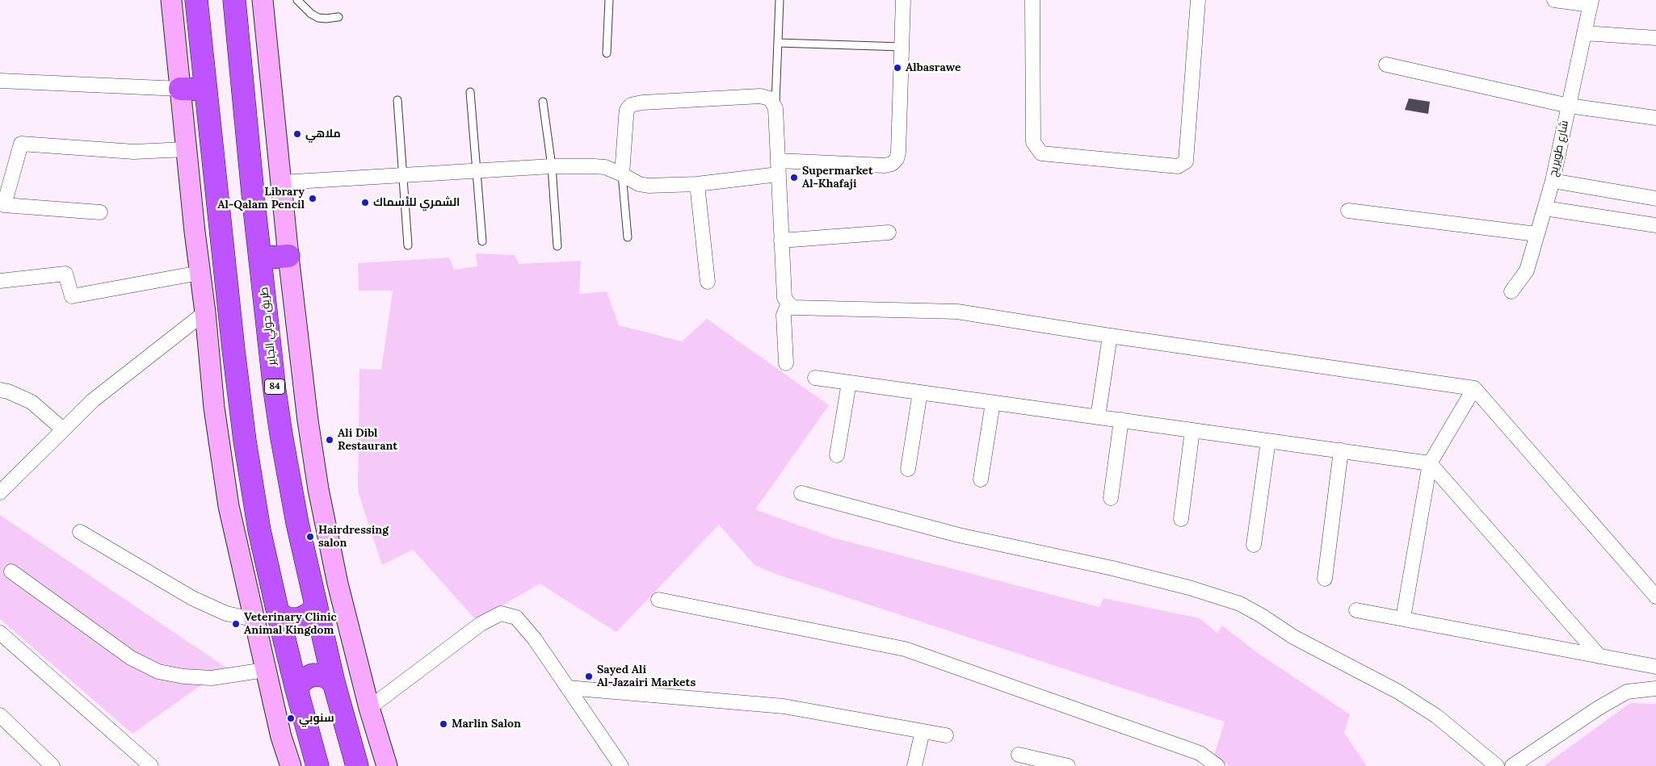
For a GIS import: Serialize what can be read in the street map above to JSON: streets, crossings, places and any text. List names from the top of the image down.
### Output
{
  "streets": {
    "highway": ["طريق حولي الجاير", "84"],
    "street": ["شارع طويريج"]
  },
  "places": [
    "Albasrawe",
    "ملاهي",
    "Supermarket Al-Khafaji",
    "Library Al-Qalam Pencil",
    "الشمري للأسماك",
    "Ali Dibl Restaurant",
    "Hairdressing salon",
    "Veterinary Clinic Animal Kingdom",
    "Sayed Ali Al-Jazairi Markets",
    "سنوبي",
    "Marlin Salon"
  ]
}
